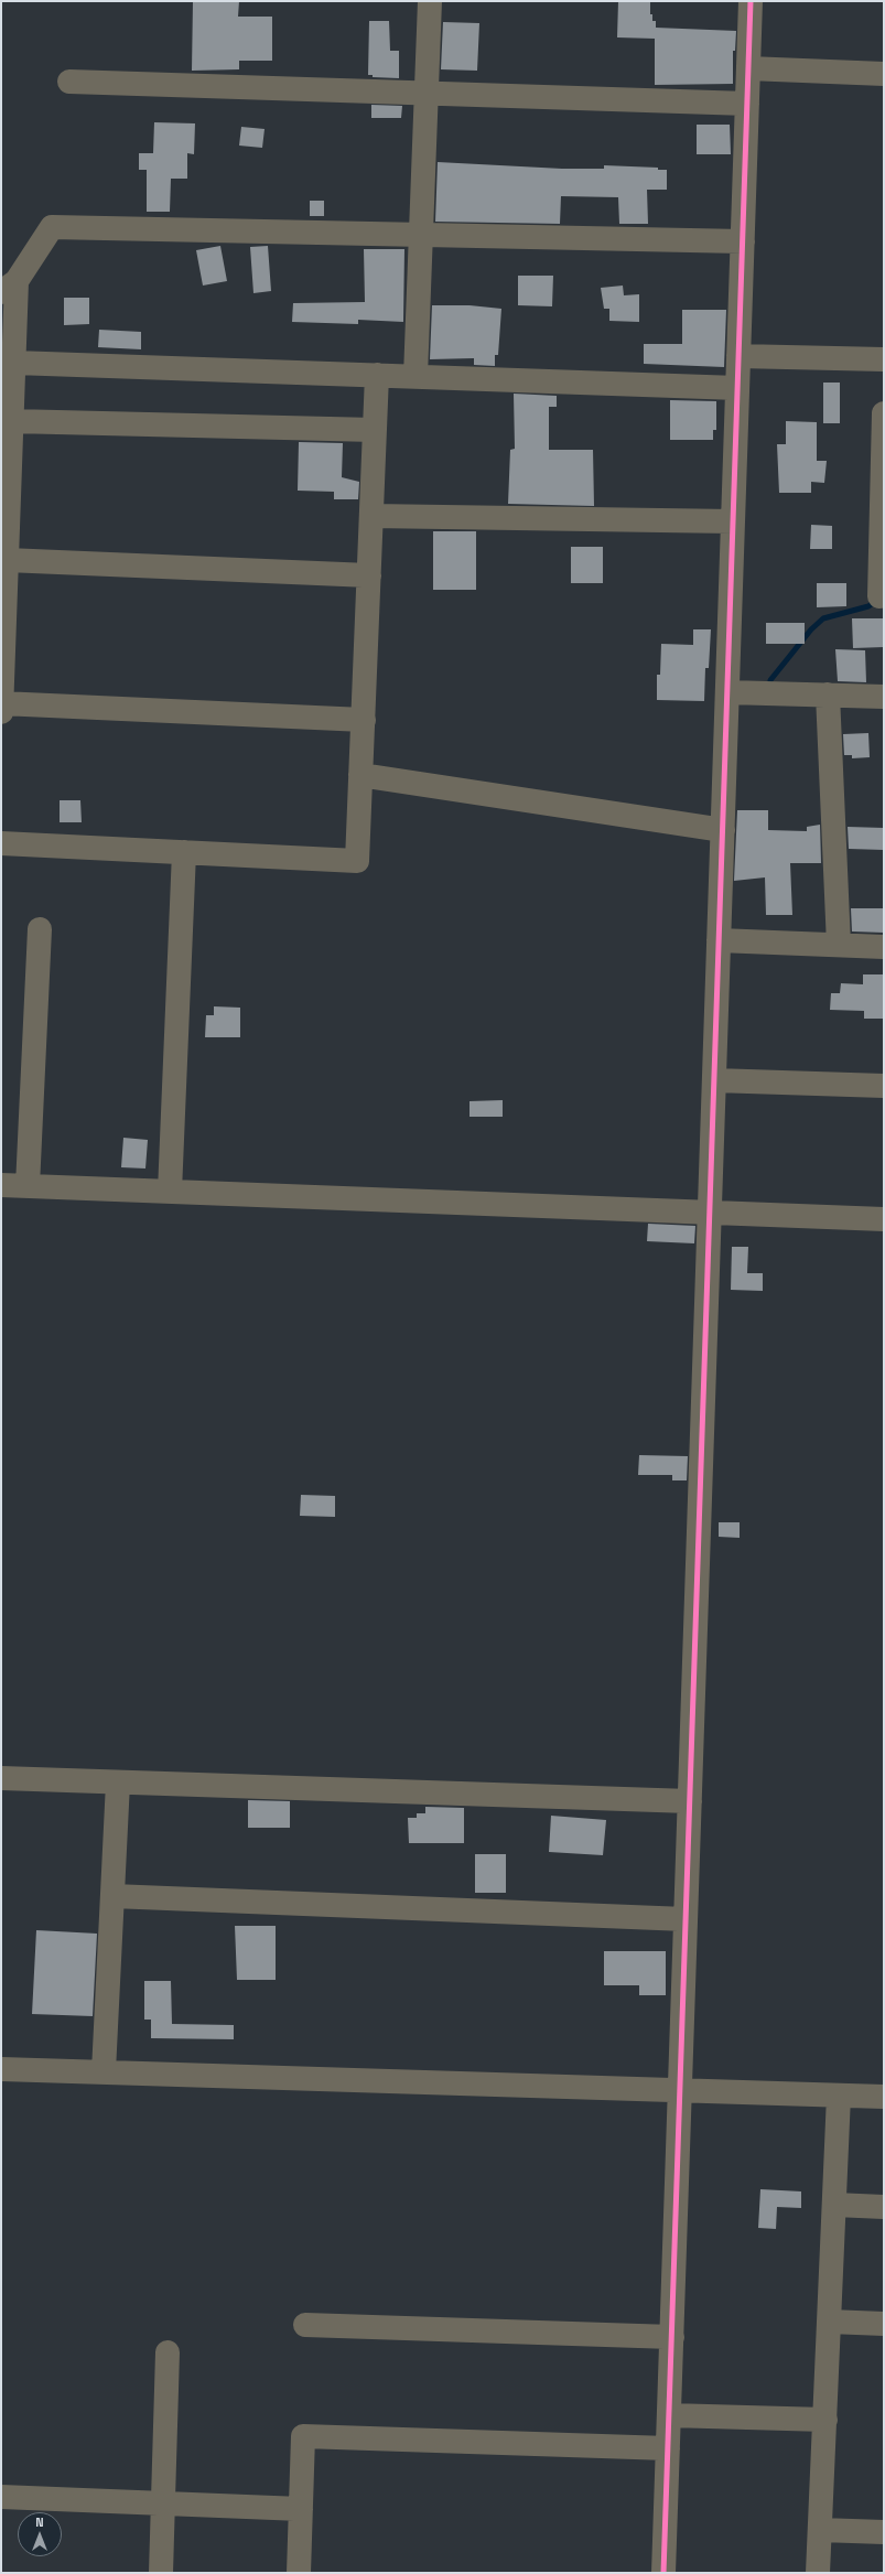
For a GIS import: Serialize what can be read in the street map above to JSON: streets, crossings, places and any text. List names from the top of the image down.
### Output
{
  "north": "top"
}
